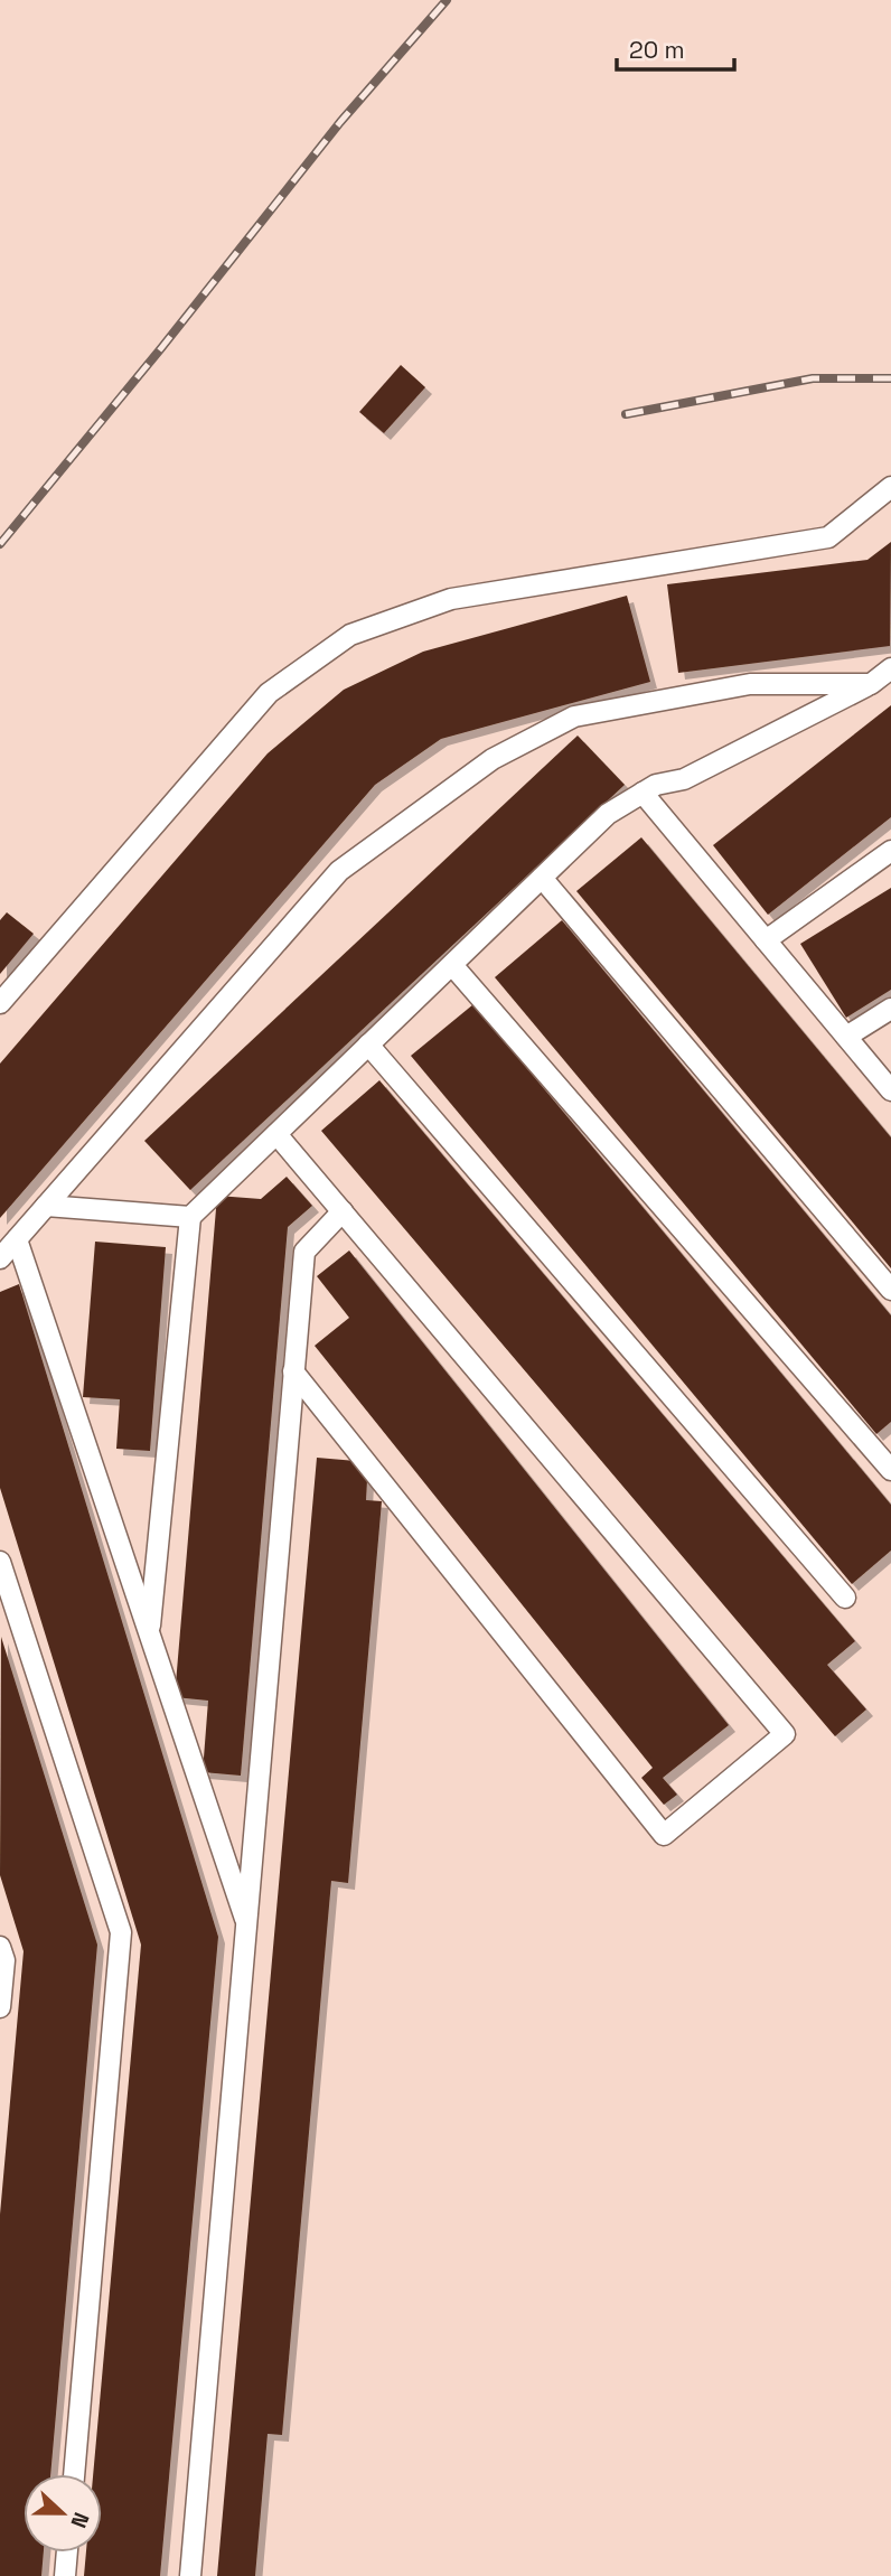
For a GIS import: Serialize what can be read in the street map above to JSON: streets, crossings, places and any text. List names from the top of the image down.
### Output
{
  "scale_bar": "20 m",
  "north": "right"
}
